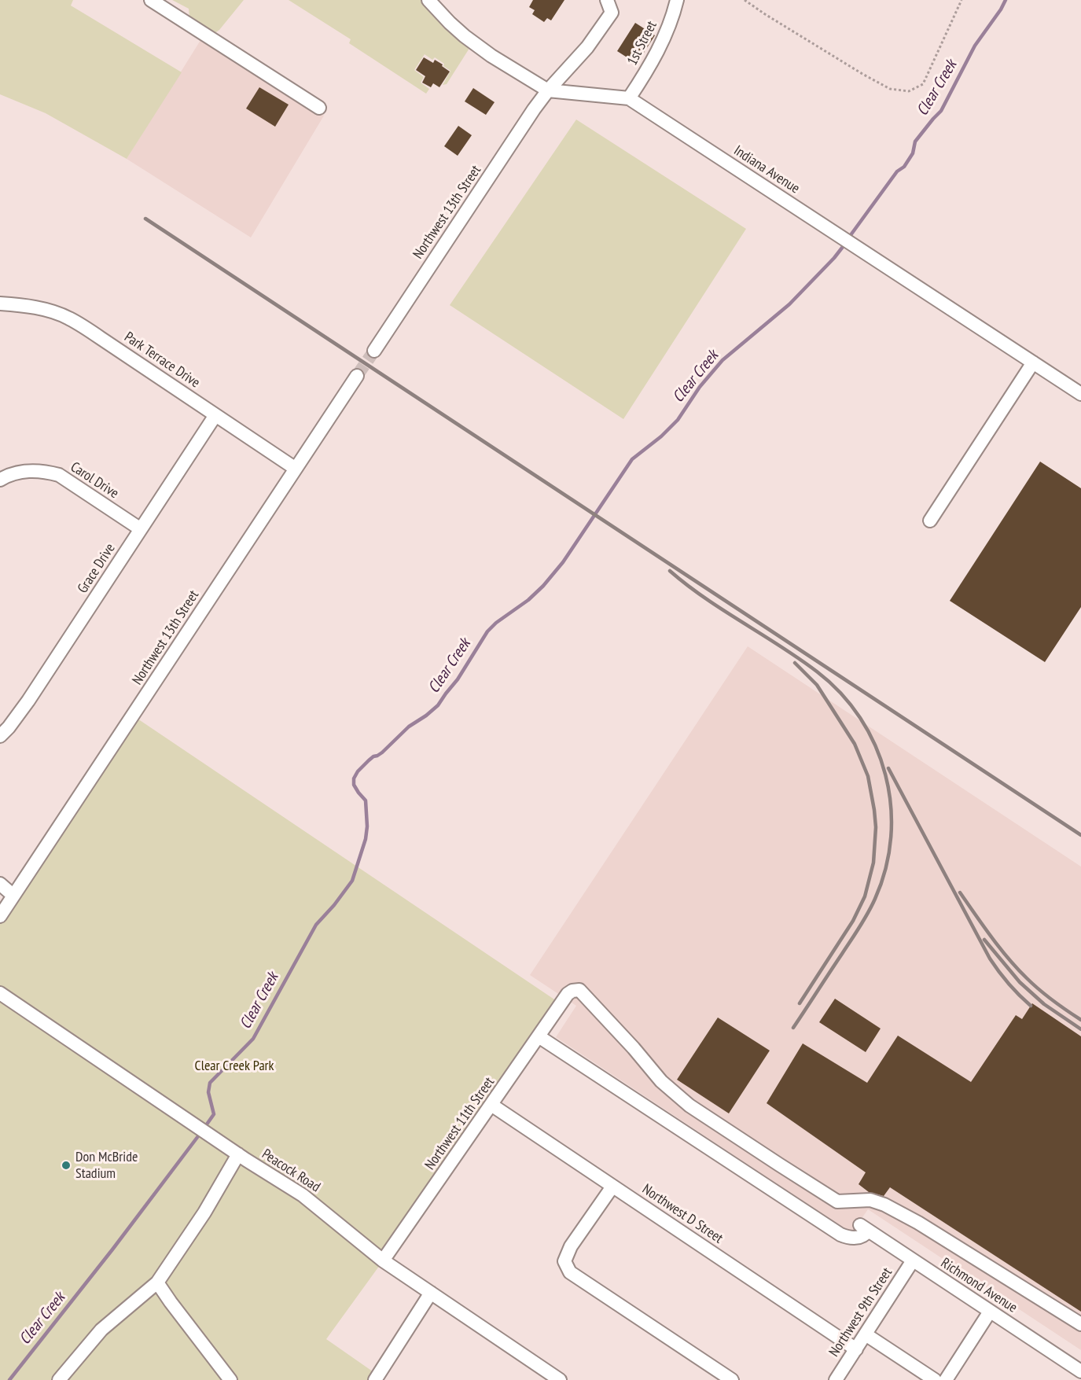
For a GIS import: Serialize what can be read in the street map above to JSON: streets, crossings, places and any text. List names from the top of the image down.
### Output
{
  "streets": {
    "street": [
      "1st Street",
      "Indiana Avenue",
      "Northwest 13th Street",
      "Park Terrace Drive",
      "Carol Drive",
      "Grace Drive",
      "Northwest 11th Street",
      "Peacock Road",
      "Northwest D Street",
      "Richmond Avenue",
      "Northwest 9th Street"
    ]
  },
  "crossings": [
    ["1st Street", "Indiana Avenue"],
    ["Indiana Avenue", "Northwest 13th Street"],
    ["Northwest 13th Street", "Park Terrace Drive"],
    ["Park Terrace Drive", "Grace Drive"],
    ["Carol Drive", "Grace Drive"],
    ["Northwest 11th Street", "Peacock Road"],
    ["Northwest 11th Street", "Northwest D Street"],
    ["Northwest 11th Street", "Richmond Avenue"],
    ["Northwest D Street", "Northwest 9th Street"],
    ["Richmond Avenue", "Northwest 9th Street"]
  ],
  "water": ["Clear Creek"],
  "parks": ["Clear Creek Park"],
  "places": ["Don McBride Stadium"]
}
